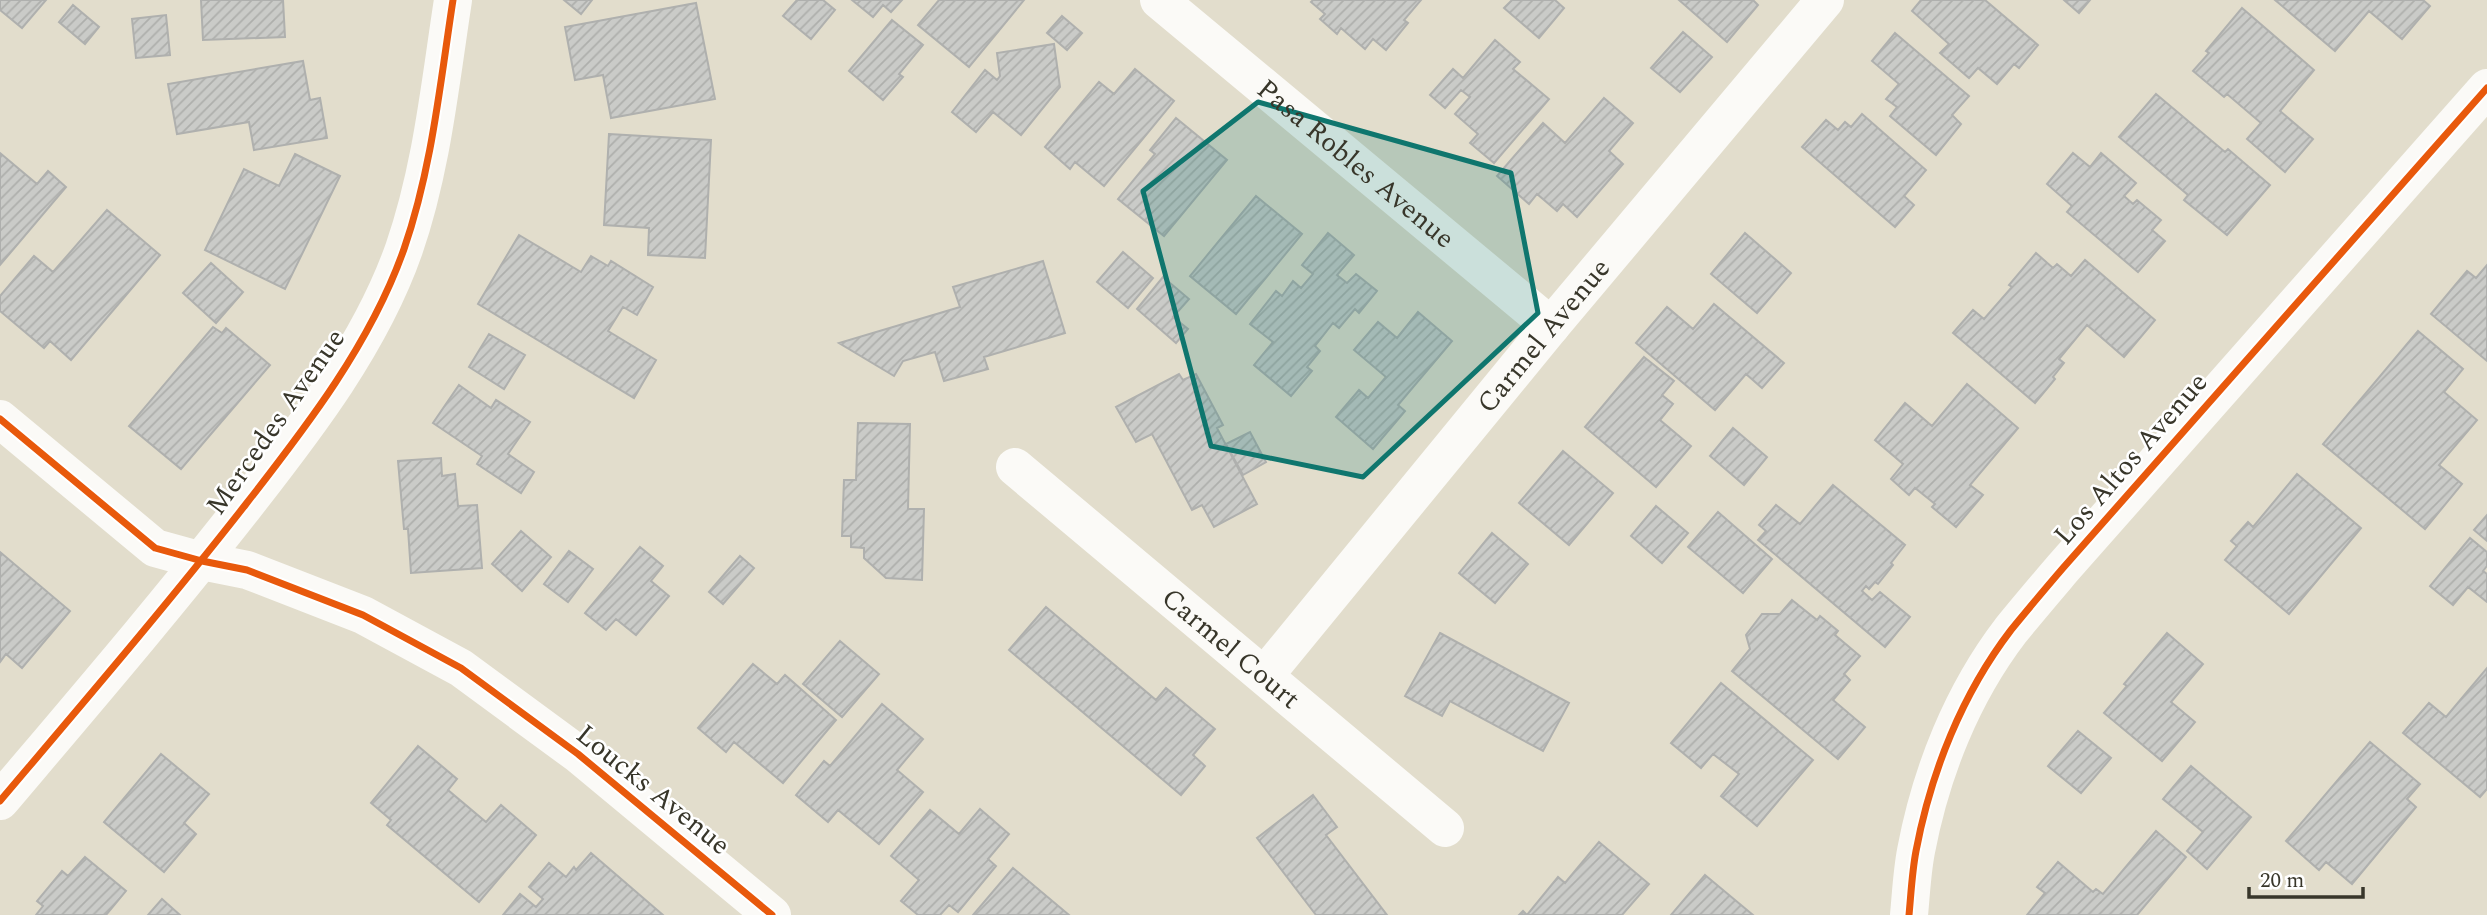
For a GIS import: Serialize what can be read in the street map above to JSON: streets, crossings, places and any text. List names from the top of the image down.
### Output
{
  "streets": {
    "street": [
      "Pasa Robles Avenue",
      "Carmel Avenue",
      "Mercedes Avenue",
      "Los Altos Avenue",
      "Carmel Court",
      "Loucks Avenue"
    ]
  },
  "crossings": [
    ["Pasa Robles Avenue", "Carmel Avenue"],
    ["Carmel Avenue", "Carmel Court"],
    ["Mercedes Avenue", "Loucks Avenue"]
  ],
  "scale_bar": "20 m"
}
